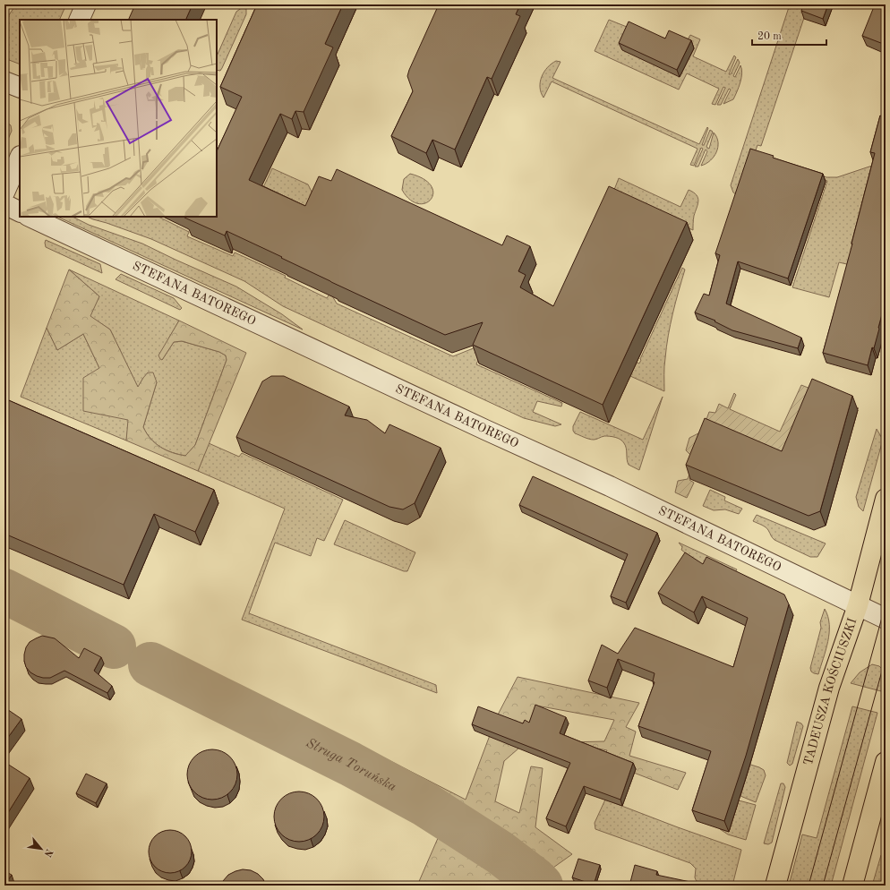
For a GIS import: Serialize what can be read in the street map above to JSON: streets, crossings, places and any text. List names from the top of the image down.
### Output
{
  "streets": {
    "main road": ["TADEUSZA KOŚCIUSZKI"],
    "street": ["STEFANA BATOREGO"]
  },
  "crossings": [
    ["STEFANA BATOREGO", "TADEUSZA KOŚCIUSZKI"]
  ],
  "water": ["Struga Toruńska"],
  "scale_bar": "20 m",
  "north": "bottom right"
}
